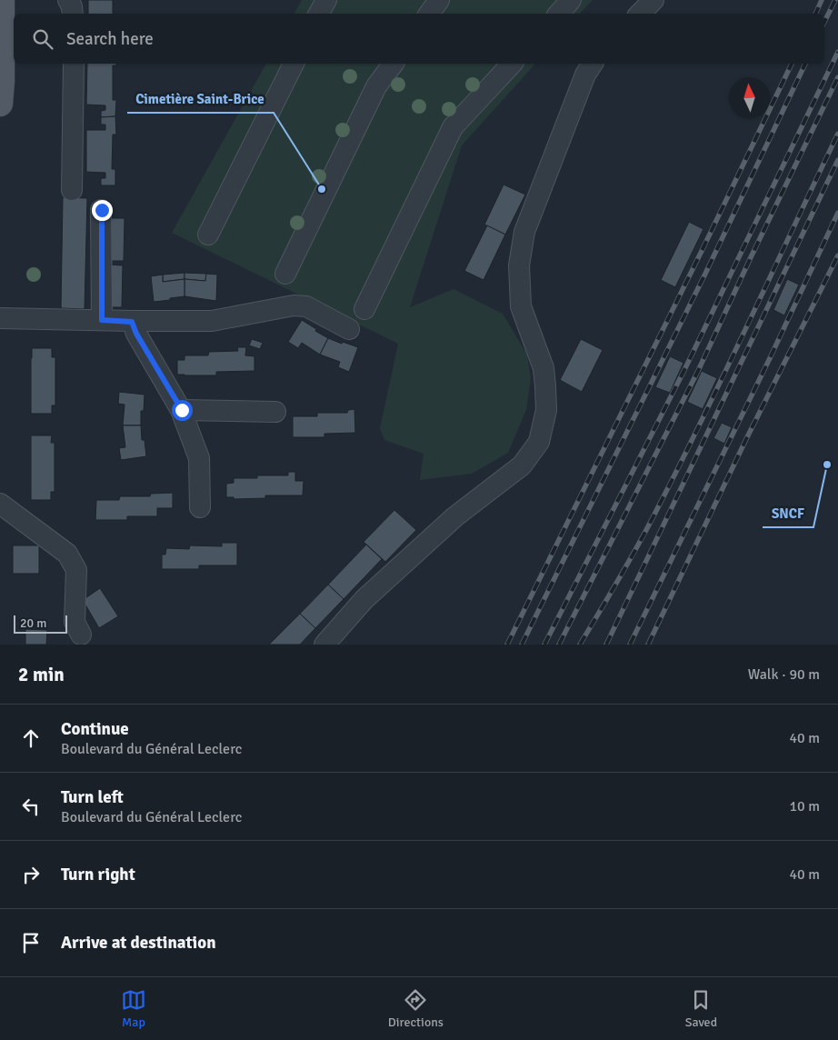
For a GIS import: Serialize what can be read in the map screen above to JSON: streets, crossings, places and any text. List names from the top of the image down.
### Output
{
  "places": ["Cimetière Saint-Brice", "SNCF"],
  "scale_bar": "20 m",
  "north": "top",
  "page": {
    "search": "Search here",
    "scale": "20 m",
    "heading": ["2 min", "Walk · 90 m"],
    "list": [
      ["Continue", "Boulevard du Général Leclerc", "40 m"],
      ["Turn left", "Boulevard du Général Leclerc", "10 m"],
      ["Turn right", "40 m"],
      "Arrive at destination"
    ],
    "nav": ["Map", "Directions", "Saved"]
  }
}
